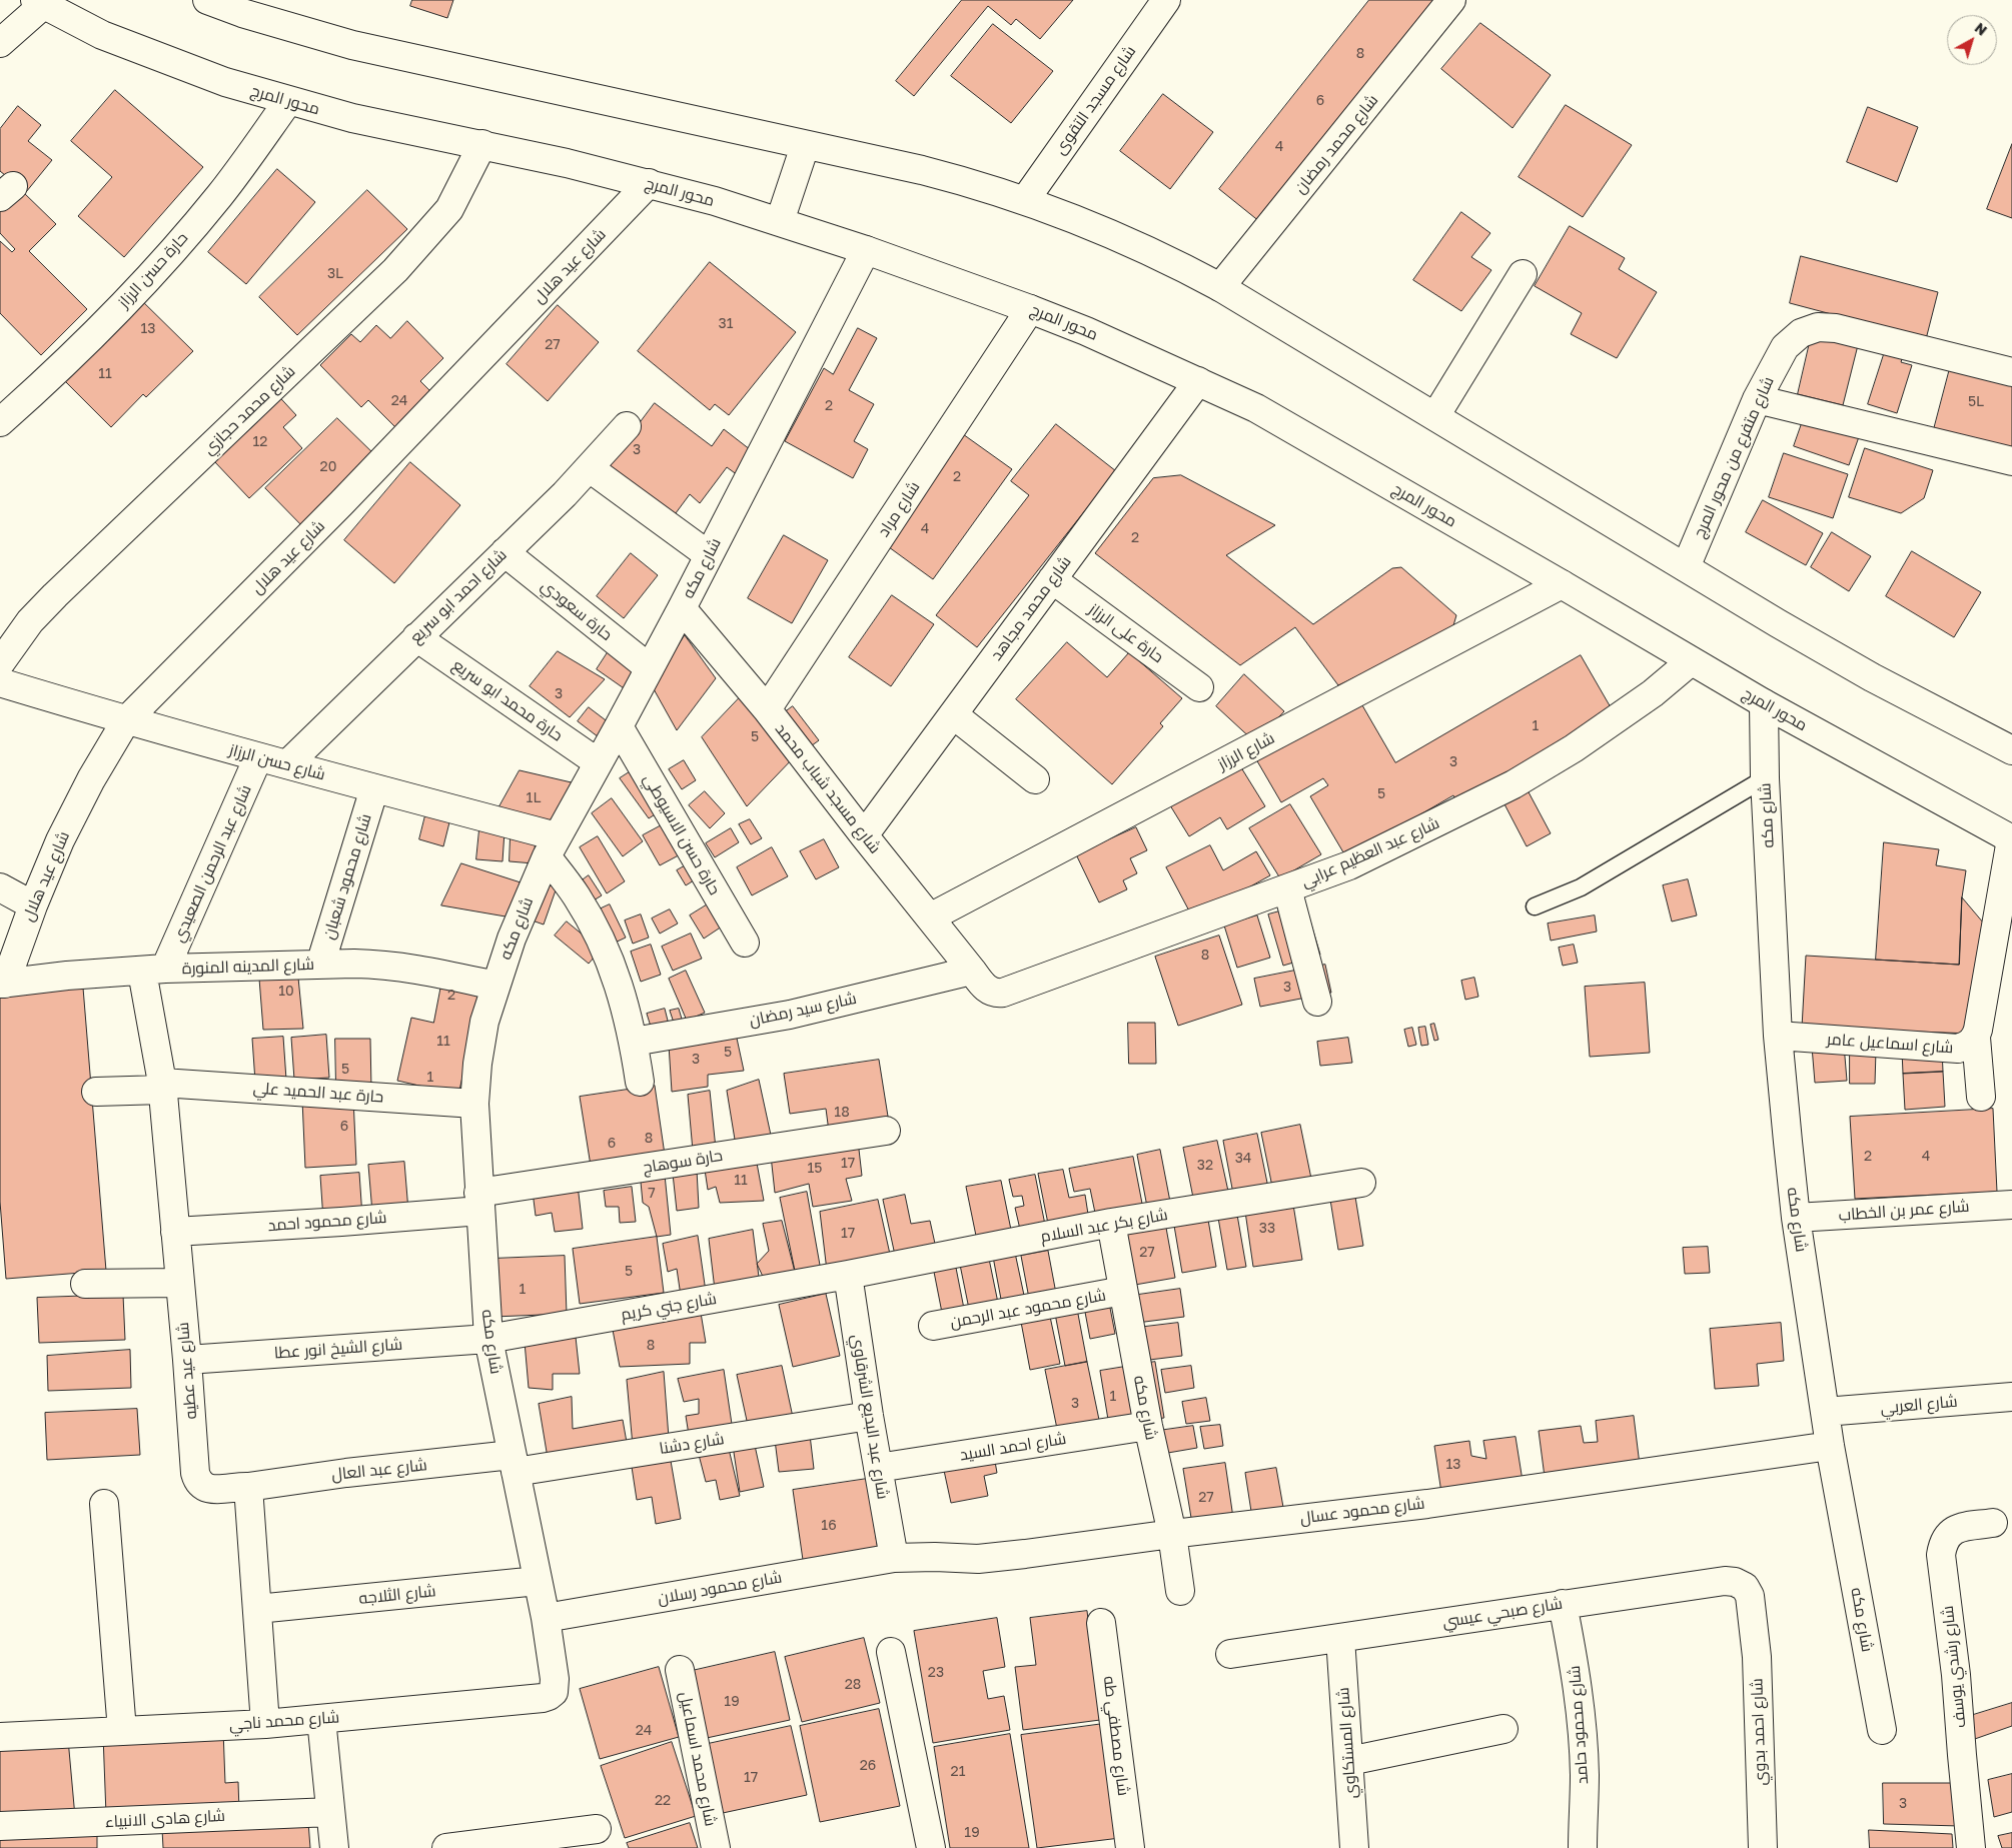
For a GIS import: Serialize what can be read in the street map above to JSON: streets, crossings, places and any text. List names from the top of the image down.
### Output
{
  "streets": {
    "street": [
      "محور المرج",
      "شارع مسجد التقوى",
      "شارع محمد رمضان",
      "شارع عيد هلال",
      "حارة حسن الرزاز",
      "شارع محمد حجازي",
      "شارع متفرع من محور المرج",
      "شارع مراد",
      "شارع مكه",
      "شارع احمد ابو سريع",
      "شارع محمد مجاهد",
      "حارة سعودي",
      "حارة على الرزاز",
      "حارة محمد ابو سريع",
      "شارع الرزاز",
      "شارع حسن الرزاز",
      "شارع مسجد شباب محمد",
      "حارة حسن الاسيوطي",
      "شارع عبد العظيم عرابي",
      "شارع عبد الرحمن الصعيدي",
      "شارع محمود شعبان",
      "شارع المدينه المنورة",
      "شارع سيد رمضان",
      "شارع اسماعيل عامر",
      "حارة عبد الحميد علي",
      "حارة سوهاج",
      "شارع عمر بن الخطاب",
      "شارع محمود احمد",
      "شارع بكر عبد السلام",
      "شارع جني كريم",
      "شارع محمود عبد الرحمن",
      "شارع الشيخ انور عطا",
      "شارع عيد عطيه",
      "شارع العربي",
      "شارع عبد البديع الشرقاوي",
      "شارع دشنا",
      "شارع احمد السيد",
      "شارع عبد العال",
      "شارع محمود عسال",
      "شارع محمود رسلان",
      "شارع الثلاجه",
      "شارع صبحي عيسي",
      "شارع رشدي يوسف",
      "شارع محمد ناجي",
      "شارع محمود حامد",
      "شارع احمد بدوي",
      "شارع مصطفي طه",
      "شارع المستكاوي",
      "شارع محمد اسماعيل",
      "شارع هادى الانبياء"
    ]
  },
  "crossings": [
    ["محور المرج", "شارع عيد هلال"],
    ["محور المرج", "حارة حسن الرزاز"],
    ["محور المرج", "شارع محمد حجازي"],
    ["محور المرج", "شارع مراد"],
    ["محور المرج", "شارع مكه"],
    ["محور المرج", "شارع محمد مجاهد"],
    ["محور المرج", "شارع الرزاز"],
    ["محور المرج", "شارع عبد العظيم عرابي"],
    ["محور المرج", "شارع اسماعيل عامر"],
    ["شارع عيد هلال", "شارع حسن الرزاز"],
    ["شارع عيد هلال", "شارع المدينه المنورة"],
    ["شارع مراد", "شارع مسجد شباب محمد"],
    ["شارع مكه", "حارة سعودي"],
    ["شارع مكه", "حارة محمد ابو سريع"],
    ["شارع مكه", "شارع حسن الرزاز"],
    ["شارع مكه", "شارع مسجد شباب محمد"],
    ["شارع مكه", "حارة حسن الاسيوطي"],
    ["شارع مكه", "شارع المدينه المنورة"],
    ["شارع مكه", "شارع اسماعيل عامر"],
    ["شارع مكه", "حارة عبد الحميد علي"],
    ["شارع مكه", "حارة سوهاج"],
    ["شارع مكه", "شارع عمر بن الخطاب"],
    ["شارع مكه", "شارع محمود احمد"],
    ["شارع مكه", "شارع بكر عبد السلام"],
    ["شارع مكه", "شارع جني كريم"],
    ["شارع مكه", "شارع محمود عبد الرحمن"],
    ["شارع مكه", "شارع الشيخ انور عطا"],
    ["شارع مكه", "شارع العربي"],
    ["شارع مكه", "شارع دشنا"],
    ["شارع مكه", "شارع احمد السيد"],
    ["شارع مكه", "شارع عبد العال"],
    ["شارع مكه", "شارع محمود عسال"],
    ["شارع مكه", "شارع محمود رسلان"],
    ["شارع مكه", "شارع الثلاجه"],
    ["شارع مكه", "شارع محمد ناجي"],
    ["شارع احمد ابو سريع", "حارة سعودي"],
    ["شارع احمد ابو سريع", "حارة محمد ابو سريع"],
    ["شارع احمد ابو سريع", "شارع حسن الرزاز"],
    ["شارع محمد مجاهد", "حارة على الرزاز"],
    ["شارع محمد مجاهد", "شارع مسجد شباب محمد"],
    ["شارع الرزاز", "شارع مسجد شباب محمد"],
    ["شارع حسن الرزاز", "شارع عبد الرحمن الصعيدي"],
    ["شارع حسن الرزاز", "شارع محمود شعبان"],
    ["شارع مسجد شباب محمد", "شارع عبد العظيم عرابي"],
    ["شارع مسجد شباب محمد", "شارع سيد رمضان"],
    ["شارع عبد العظيم عرابي", "شارع سيد رمضان"],
    ["شارع عبد الرحمن الصعيدي", "شارع المدينه المنورة"],
    ["شارع عبد الرحمن الصعيدي", "شارع عيد عطيه"],
    ["شارع محمود شعبان", "شارع المدينه المنورة"],
    ["شارع المدينه المنورة", "شارع عيد عطيه"],
    ["حارة عبد الحميد علي", "شارع عيد عطيه"],
    ["حارة سوهاج", "شارع محمود احمد"],
    ["شارع محمود احمد", "شارع عيد عطيه"],
    ["شارع بكر عبد السلام", "شارع جني كريم"],
    ["شارع بكر عبد السلام", "شارع عبد البديع الشرقاوي"],
    ["شارع جني كريم", "شارع الشيخ انور عطا"],
    ["شارع جني كريم", "شارع عبد البديع الشرقاوي"],
    ["شارع الشيخ انور عطا", "شارع عيد عطيه"],
    ["شارع عيد عطيه", "شارع عبد العال"],
    ["شارع عبد البديع الشرقاوي", "شارع دشنا"],
    ["شارع عبد البديع الشرقاوي", "شارع احمد السيد"],
    ["شارع عبد البديع الشرقاوي", "شارع محمود عسال"],
    ["شارع عبد البديع الشرقاوي", "شارع محمود رسلان"],
    ["شارع دشنا", "شارع عبد العال"],
    ["شارع محمود عسال", "شارع محمود رسلان"],
    ["شارع صبحي عيسي", "شارع محمود حامد"],
    ["شارع صبحي عيسي", "شارع احمد بدوي"],
    ["شارع صبحي عيسي", "شارع المستكاوي"]
  ],
  "house_numbers": [
    "8",
    "6",
    "4",
    "3L",
    "31",
    "13",
    "27",
    "11",
    "24",
    "5L",
    "2",
    "12",
    "3",
    "20",
    "2",
    "4",
    "2",
    "3",
    "1",
    "5",
    "3",
    "5",
    "1L",
    "8",
    "3",
    "10",
    "2",
    "11",
    "5",
    "3",
    "5",
    "1",
    "18",
    "6",
    "8",
    "6",
    "2",
    "4",
    "34",
    "17",
    "32",
    "15",
    "11",
    "7",
    "33",
    "17",
    "27",
    "5",
    "1",
    "8",
    "1",
    "3",
    "13",
    "27",
    "16",
    "23",
    "28",
    "19",
    "24",
    "26",
    "21",
    "17",
    "22",
    "3",
    "19"
  ],
  "north": "top right"
}
